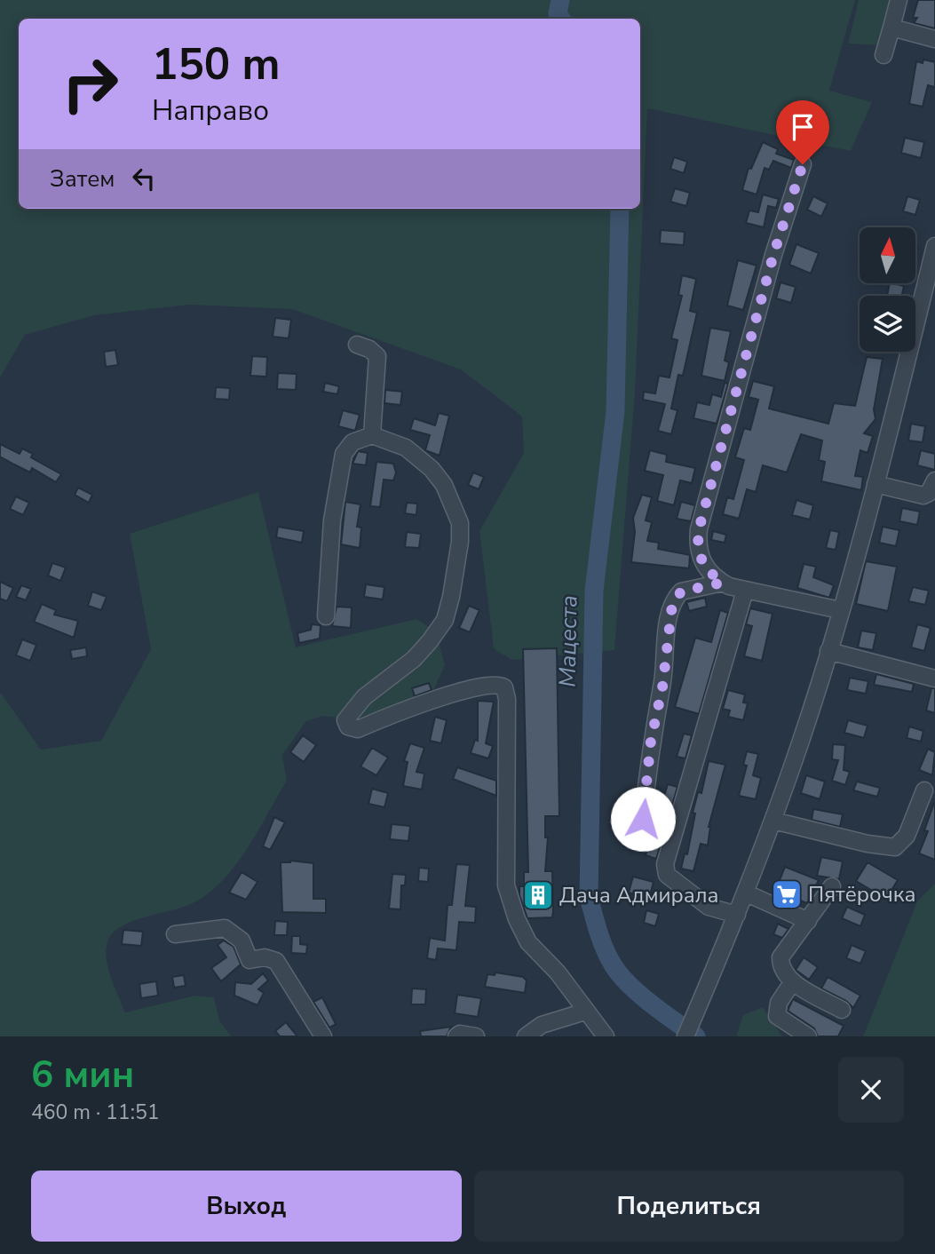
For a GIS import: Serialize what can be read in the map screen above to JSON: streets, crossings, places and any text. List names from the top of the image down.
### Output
{
  "water": ["Мацеста"],
  "places": {
    "supermarket": ["Пятёрочка"],
    "building": ["Дача Адмирала"]
  },
  "north": "top",
  "page": {
    "turn": ["150 m", "Направо"],
    "then": "Затем",
    "heading": ["6 мин", "460 m · 11:51"],
    "buttons": ["Выход", "Поделиться"]
  }
}
